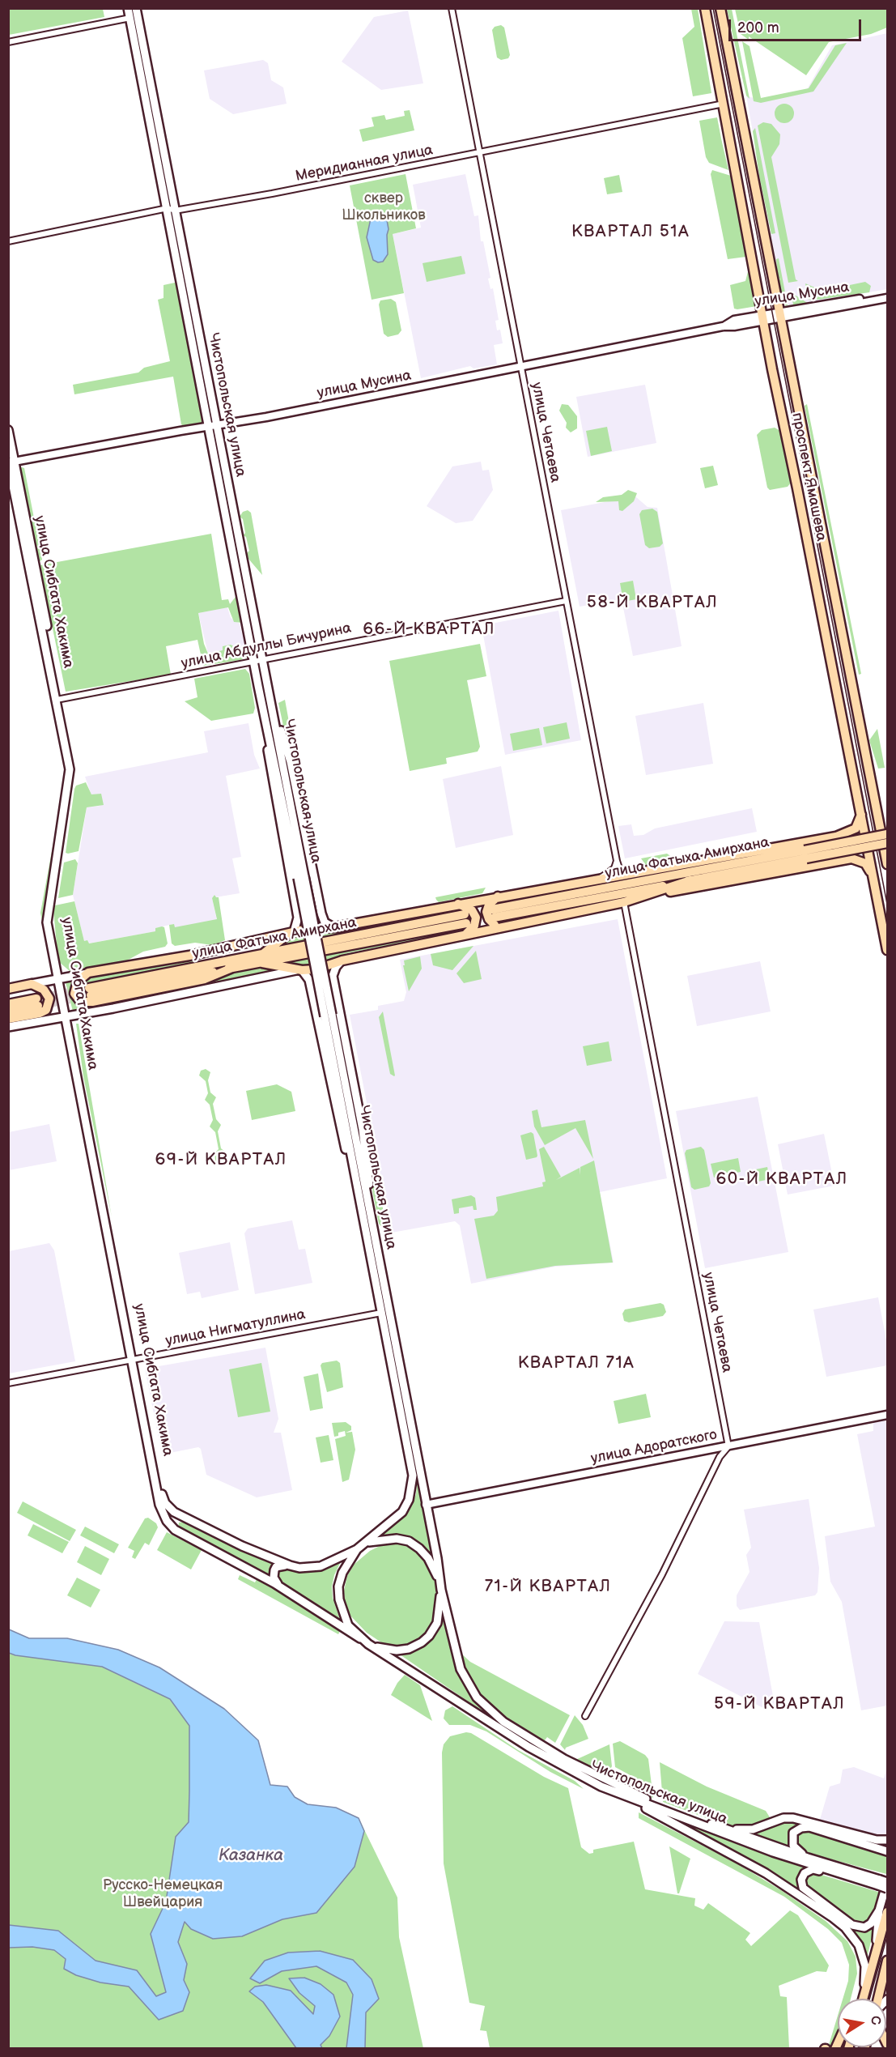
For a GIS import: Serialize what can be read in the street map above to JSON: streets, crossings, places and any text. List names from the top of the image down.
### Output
{
  "streets": {
    "main road": [
      "Чистопольская улица",
      "проспект Ямашева",
      "улица Сибгата Хакима",
      "улица Фатыха Амирхана"
    ],
    "street": [
      "Меридианная улица",
      "улица Мусина",
      "улица Четаева",
      "улица Абдуллы Бичурина",
      "улица Нигматуллина",
      "улица Адоратского"
    ]
  },
  "crossings": [
    ["Меридианная улица", "Чистопольская улица"],
    ["Меридианная улица", "улица Четаева"],
    ["Меридианная улица", "проспект Ямашева"],
    ["улица Мусина", "Чистопольская улица"],
    ["улица Мусина", "улица Четаева"],
    ["улица Мусина", "проспект Ямашева"],
    ["улица Мусина", "улица Сибгата Хакима"],
    ["Чистопольская улица", "улица Сибгата Хакима"],
    ["Чистопольская улица", "улица Абдуллы Бичурина"],
    ["Чистопольская улица", "улица Нигматуллина"],
    ["Чистопольская улица", "улица Адоратского"],
    ["улица Четаева", "улица Абдуллы Бичурина"],
    ["улица Четаева", "улица Адоратского"],
    ["улица Сибгата Хакима", "улица Абдуллы Бичурина"],
    ["улица Сибгата Хакима", "улица Нигматуллина"]
  ],
  "districts": [
    "КВАРТАЛ 51А",
    "58-Й КВАРТАЛ",
    "66-Й КВАРТАЛ",
    "69-Й КВАРТАЛ",
    "60-Й КВАРТАЛ",
    "КВАРТАЛ 71А",
    "71-Й КВАРТАЛ",
    "59-Й КВАРТАЛ"
  ],
  "water": ["Казанка"],
  "parks": ["сквер Школьников", "Русско-Немецкая Швейцария"],
  "scale_bar": "200 m",
  "north": "right"
}
